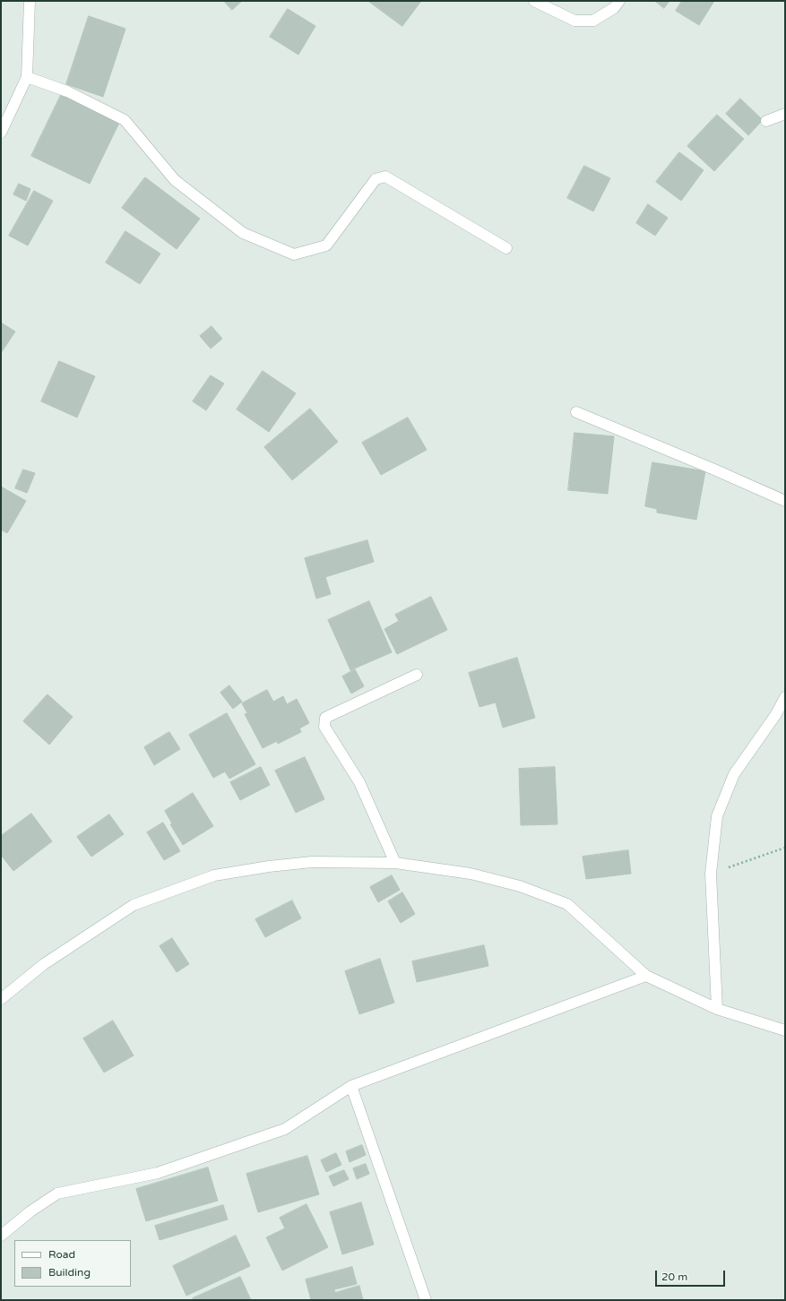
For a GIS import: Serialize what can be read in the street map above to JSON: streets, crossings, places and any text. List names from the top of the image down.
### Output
{
  "legend": ["Road", "Building"],
  "scale_bar": "20 m"
}
